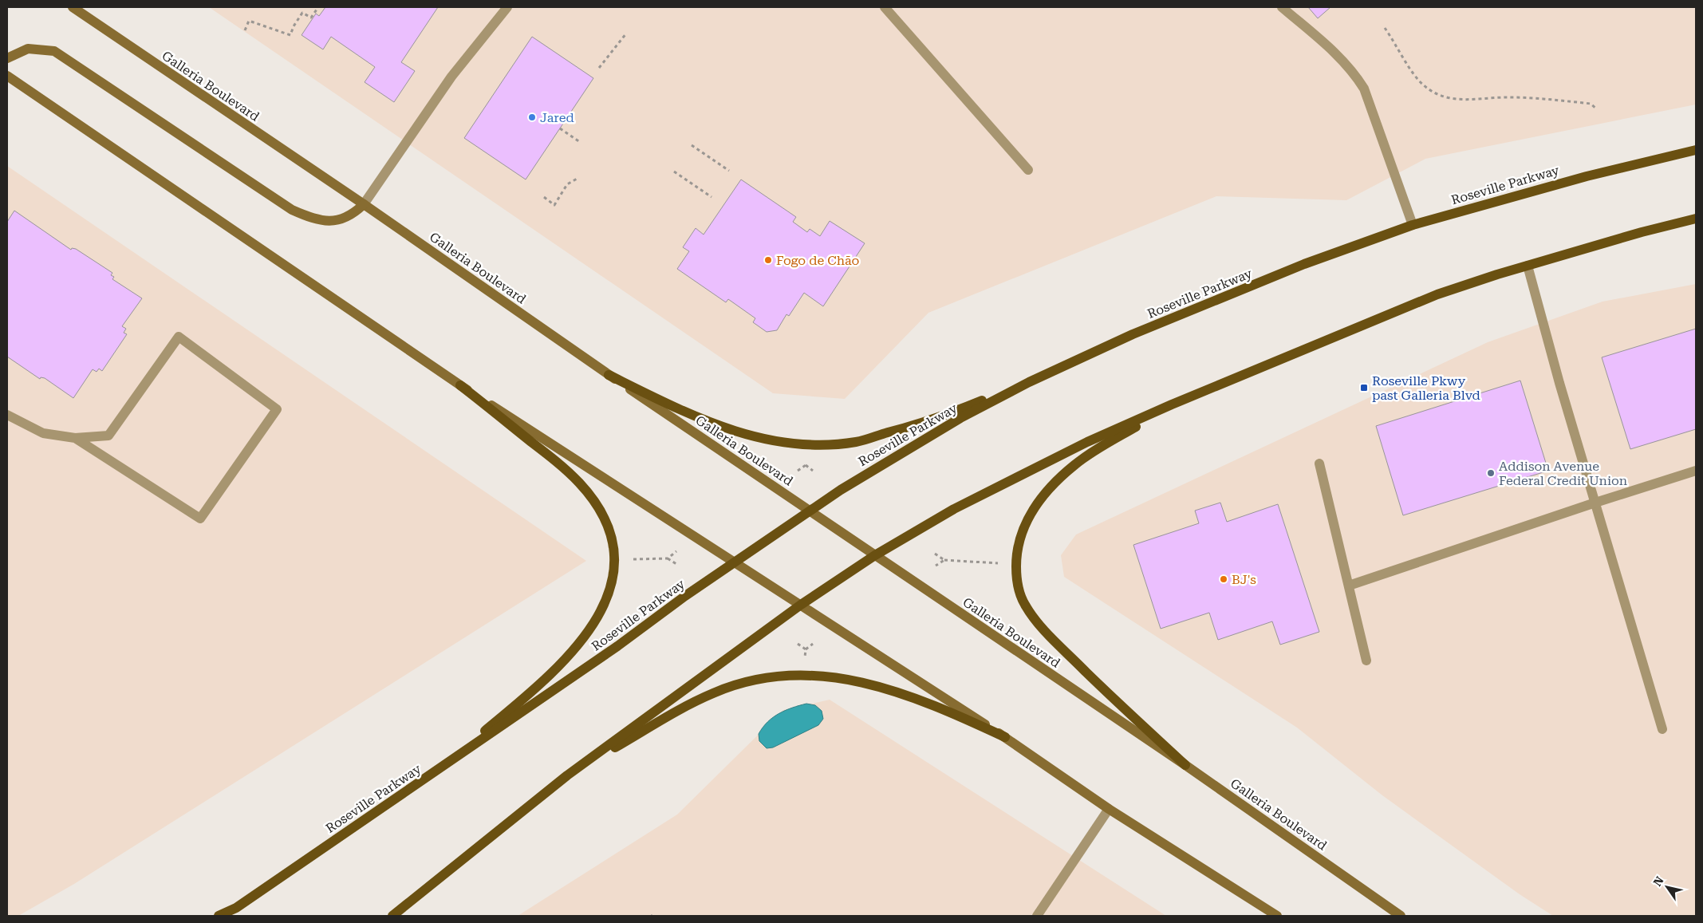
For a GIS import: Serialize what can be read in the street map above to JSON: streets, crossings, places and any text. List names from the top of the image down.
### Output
{
  "streets": {
    "main road": ["Galleria Boulevard", "Roseville Parkway"]
  },
  "crossings": [
    ["Galleria Boulevard", "Roseville Parkway"]
  ],
  "places": {
    "other": [
      "Jared",
      "Fogo de Chão",
      "Addison Avenue Federal Credit Union",
      "BJ's"
    ],
    "transit": ["Roseville Pkwy past Galleria Blvd"]
  },
  "north": "top left"
}
